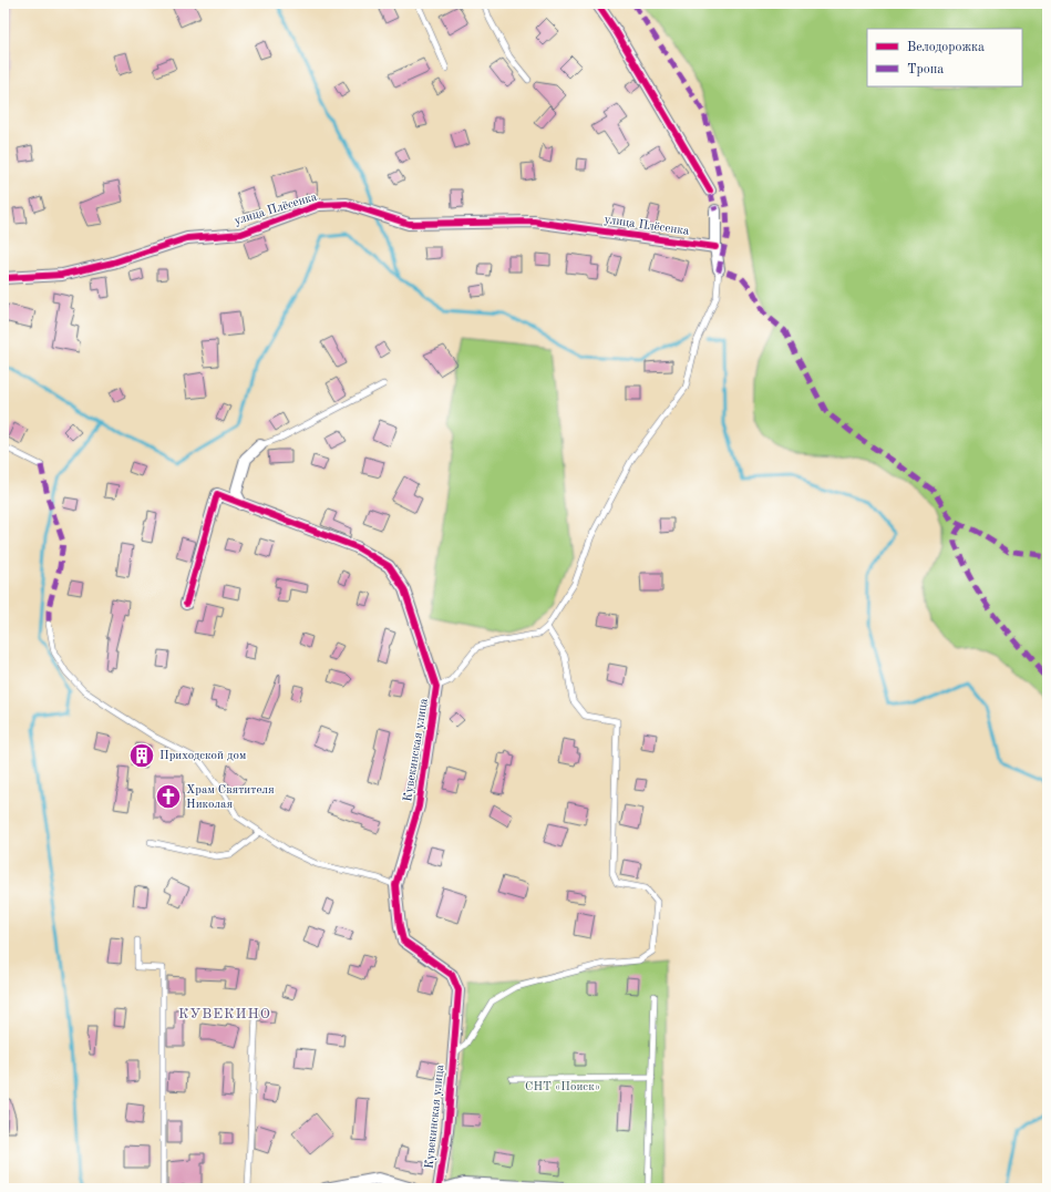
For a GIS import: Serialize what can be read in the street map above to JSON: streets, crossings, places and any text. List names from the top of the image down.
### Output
{
  "streets": {
    "street": ["улица Плёсенка", "Кувекинская улица"]
  },
  "districts": ["КУВЕКИНО"],
  "parks": ["СНТ «Поиск»"],
  "places": {
    "building": ["Приходской дом"],
    "church": ["Храм Святителя Николая"]
  },
  "legend": ["Велодорожка", "Тропа"]
}
